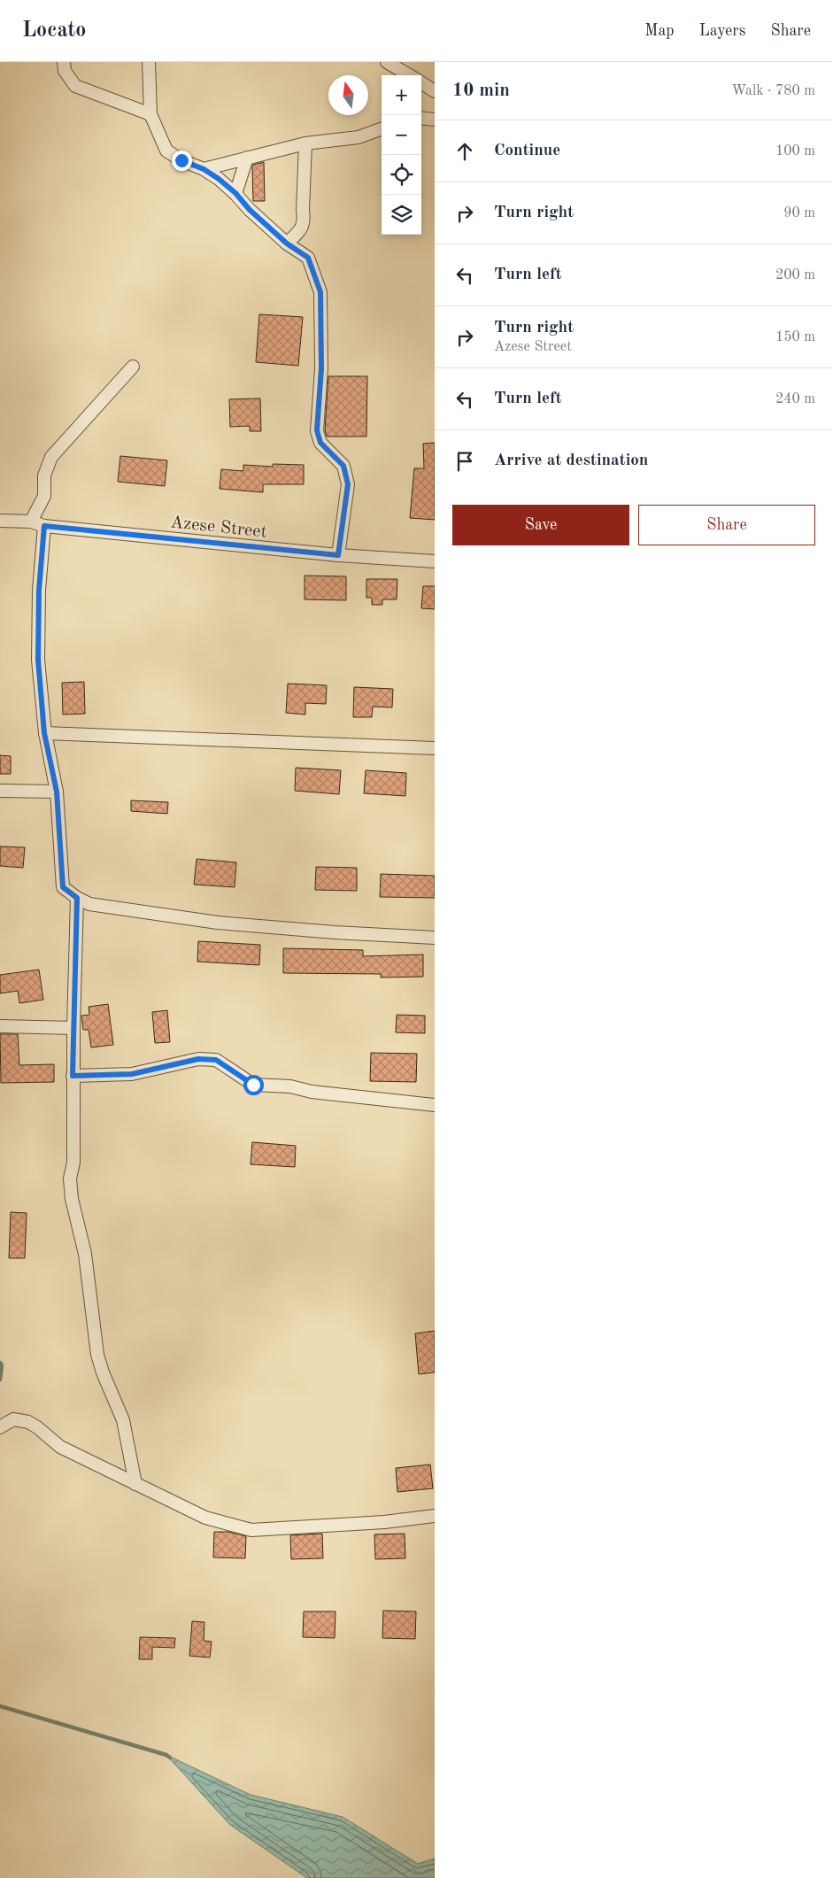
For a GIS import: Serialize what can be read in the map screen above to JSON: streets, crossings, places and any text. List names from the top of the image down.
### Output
{
  "streets": {
    "street": ["Azese Street"]
  },
  "north": "top",
  "page": {
    "header": "Locato",
    "nav": ["Map", "Layers", "Share"],
    "heading": ["10 min", "Walk · 780 m"],
    "map_buttons": ["+", "−"],
    "list": [
      ["Continue", "100 m"],
      ["Turn right", "90 m"],
      ["Turn left", "200 m"],
      ["Turn right", "Azese Street", "150 m"],
      ["Turn left", "240 m"],
      "Arrive at destination"
    ],
    "buttons": ["Save", "Share"]
  }
}
